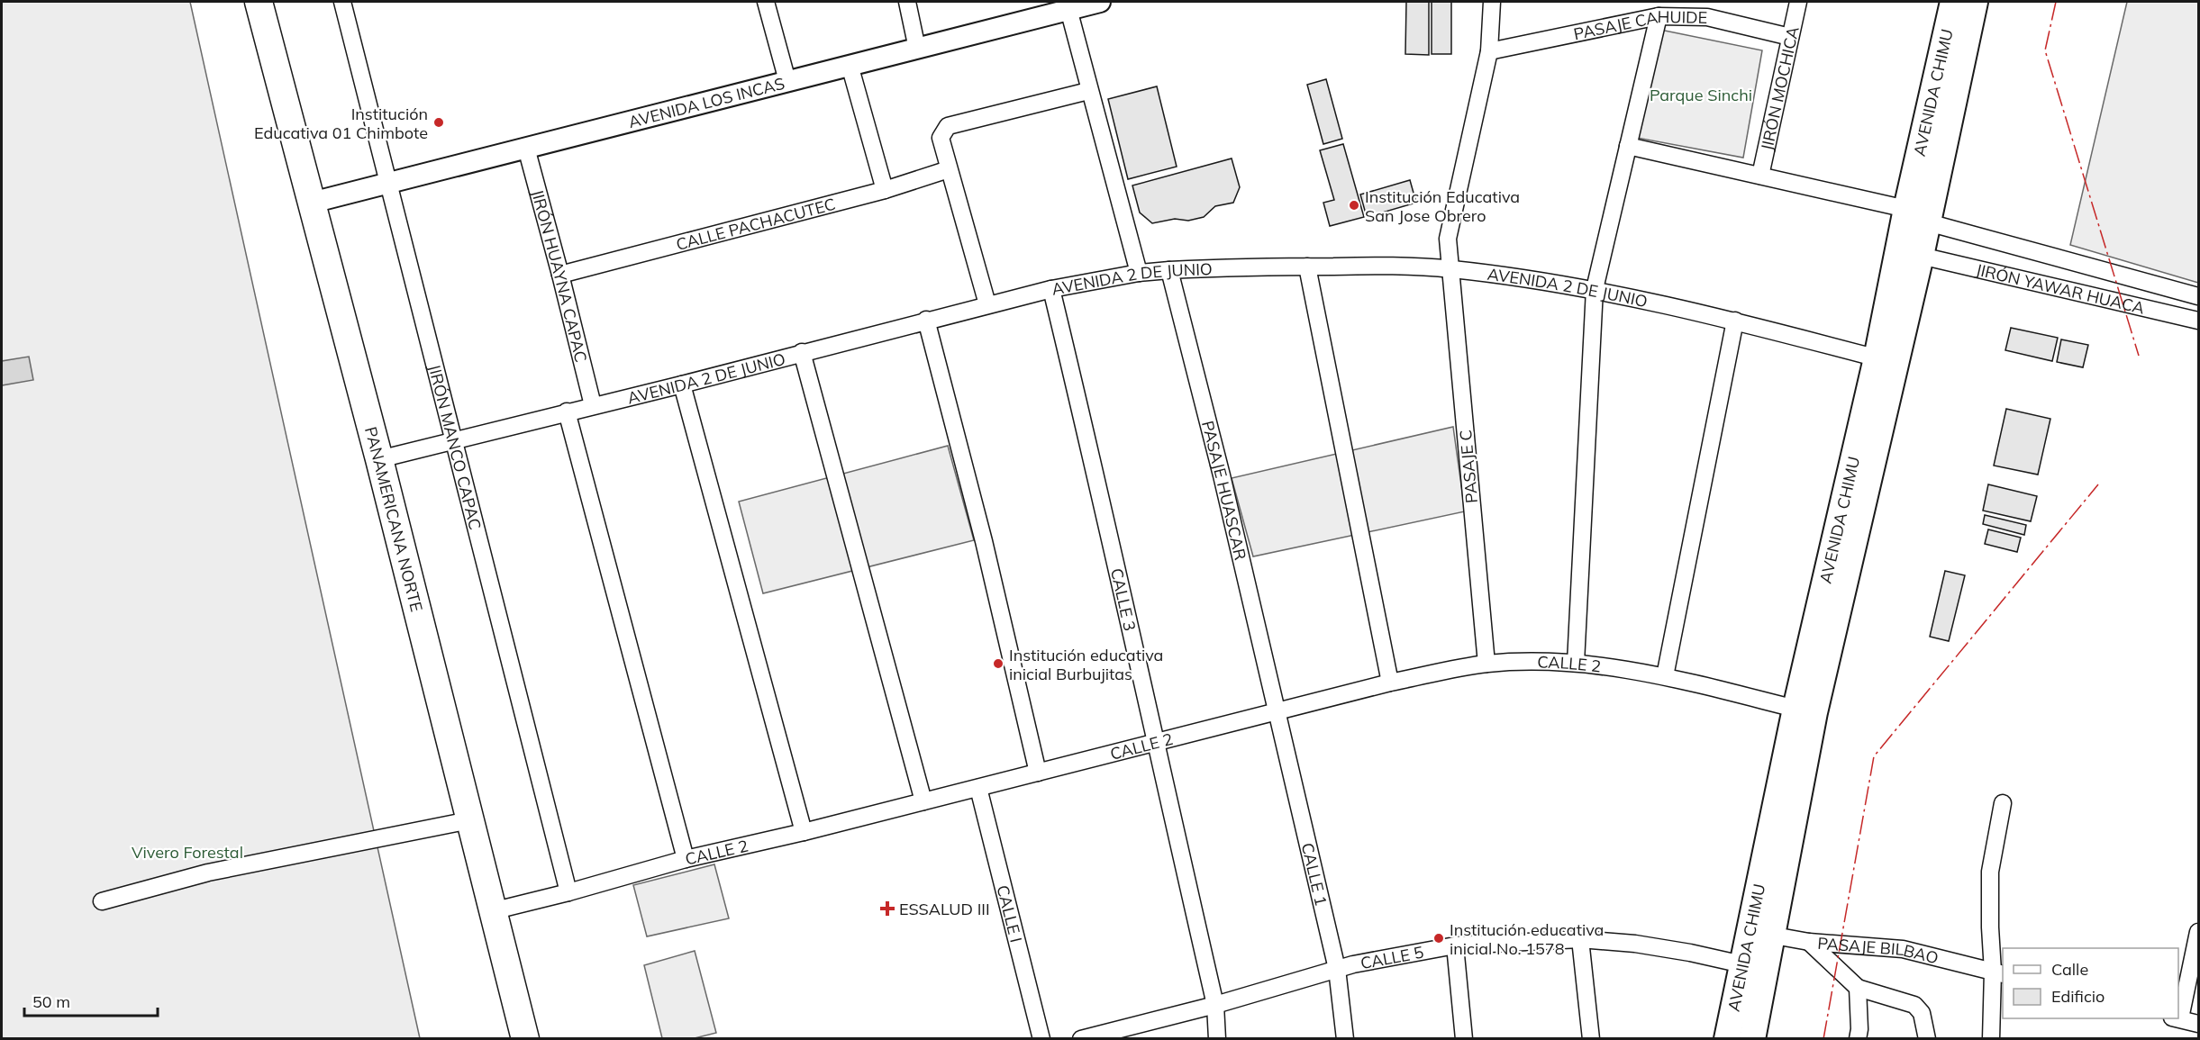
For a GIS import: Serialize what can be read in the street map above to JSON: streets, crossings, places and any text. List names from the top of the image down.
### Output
{
  "streets": {
    "highway": ["PANAMERICANA NORTE"],
    "main road": ["AVENIDA CHIMU"],
    "street": [
      "PASAJE CAHUIDE",
      "JIRÓN MOCHICA",
      "AVENIDA LOS INCAS",
      "CALLE PACHACUTEC",
      "JIRÓN HUAYNA CAPAC",
      "AVENIDA 2 DE JUNIO",
      "JIRÓN YAWAR HUACA",
      "JIRÓN MANCO CAPAC",
      "PASAJE C",
      "PASAJE HUASCAR",
      "CALLE 3",
      "CALLE 2",
      "CALLE 1",
      "CALLE I",
      "PASAJE BILBAO",
      "CALLE 5"
    ]
  },
  "crossings": [
    ["PASAJE CAHUIDE", "JIRÓN MOCHICA"],
    ["PASAJE CAHUIDE", "PASAJE C"],
    ["AVENIDA CHIMU", "AVENIDA 2 DE JUNIO"],
    ["AVENIDA CHIMU", "JIRÓN YAWAR HUACA"],
    ["AVENIDA CHIMU", "CALLE 2"],
    ["AVENIDA CHIMU", "PASAJE BILBAO"],
    ["AVENIDA CHIMU", "CALLE 5"],
    ["AVENIDA LOS INCAS", "JIRÓN HUAYNA CAPAC"],
    ["AVENIDA LOS INCAS", "JIRÓN MANCO CAPAC"],
    ["AVENIDA LOS INCAS", "PANAMERICANA NORTE"],
    ["CALLE PACHACUTEC", "JIRÓN HUAYNA CAPAC"],
    ["JIRÓN HUAYNA CAPAC", "AVENIDA 2 DE JUNIO"],
    ["AVENIDA 2 DE JUNIO", "JIRÓN MANCO CAPAC"],
    ["AVENIDA 2 DE JUNIO", "PASAJE C"],
    ["AVENIDA 2 DE JUNIO", "PASAJE HUASCAR"],
    ["AVENIDA 2 DE JUNIO", "PANAMERICANA NORTE"],
    ["AVENIDA 2 DE JUNIO", "CALLE 3"],
    ["JIRÓN MANCO CAPAC", "CALLE 2"],
    ["PASAJE C", "CALLE 2"],
    ["PASAJE HUASCAR", "CALLE 2"],
    ["PASAJE HUASCAR", "CALLE 1"],
    ["PANAMERICANA NORTE", "CALLE 2"],
    ["CALLE 3", "CALLE 2"],
    ["CALLE 3", "CALLE 5"],
    ["CALLE 2", "CALLE 1"],
    ["CALLE 2", "CALLE I"],
    ["CALLE 1", "CALLE 5"]
  ],
  "parks": ["Parque Sinchi", "Vivero Forestal"],
  "places": {
    "other": [
      "Institución Educativa 01 Chimbote",
      "Institución Educativa San Jose Obrero",
      "Institución educativa inicial Burbujitas",
      "Institución educativa inicial No. 1578"
    ],
    "health": ["ESSALUD III"]
  },
  "legend": ["Calle", "Edificio"],
  "scale_bar": "50 m"
}
